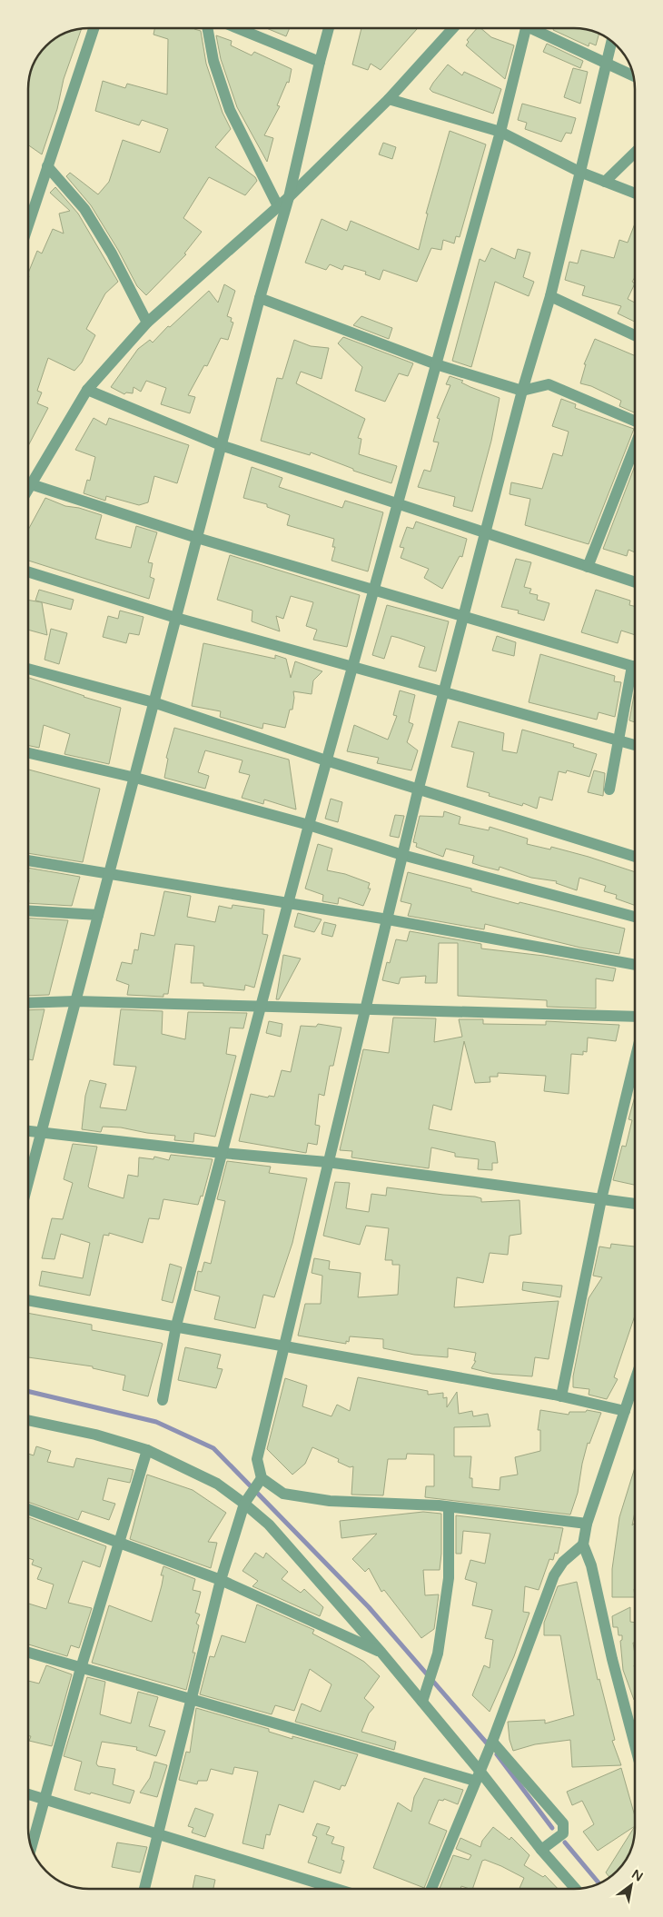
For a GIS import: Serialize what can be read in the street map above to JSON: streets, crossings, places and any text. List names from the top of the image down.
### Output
{
  "north": "top right"
}
